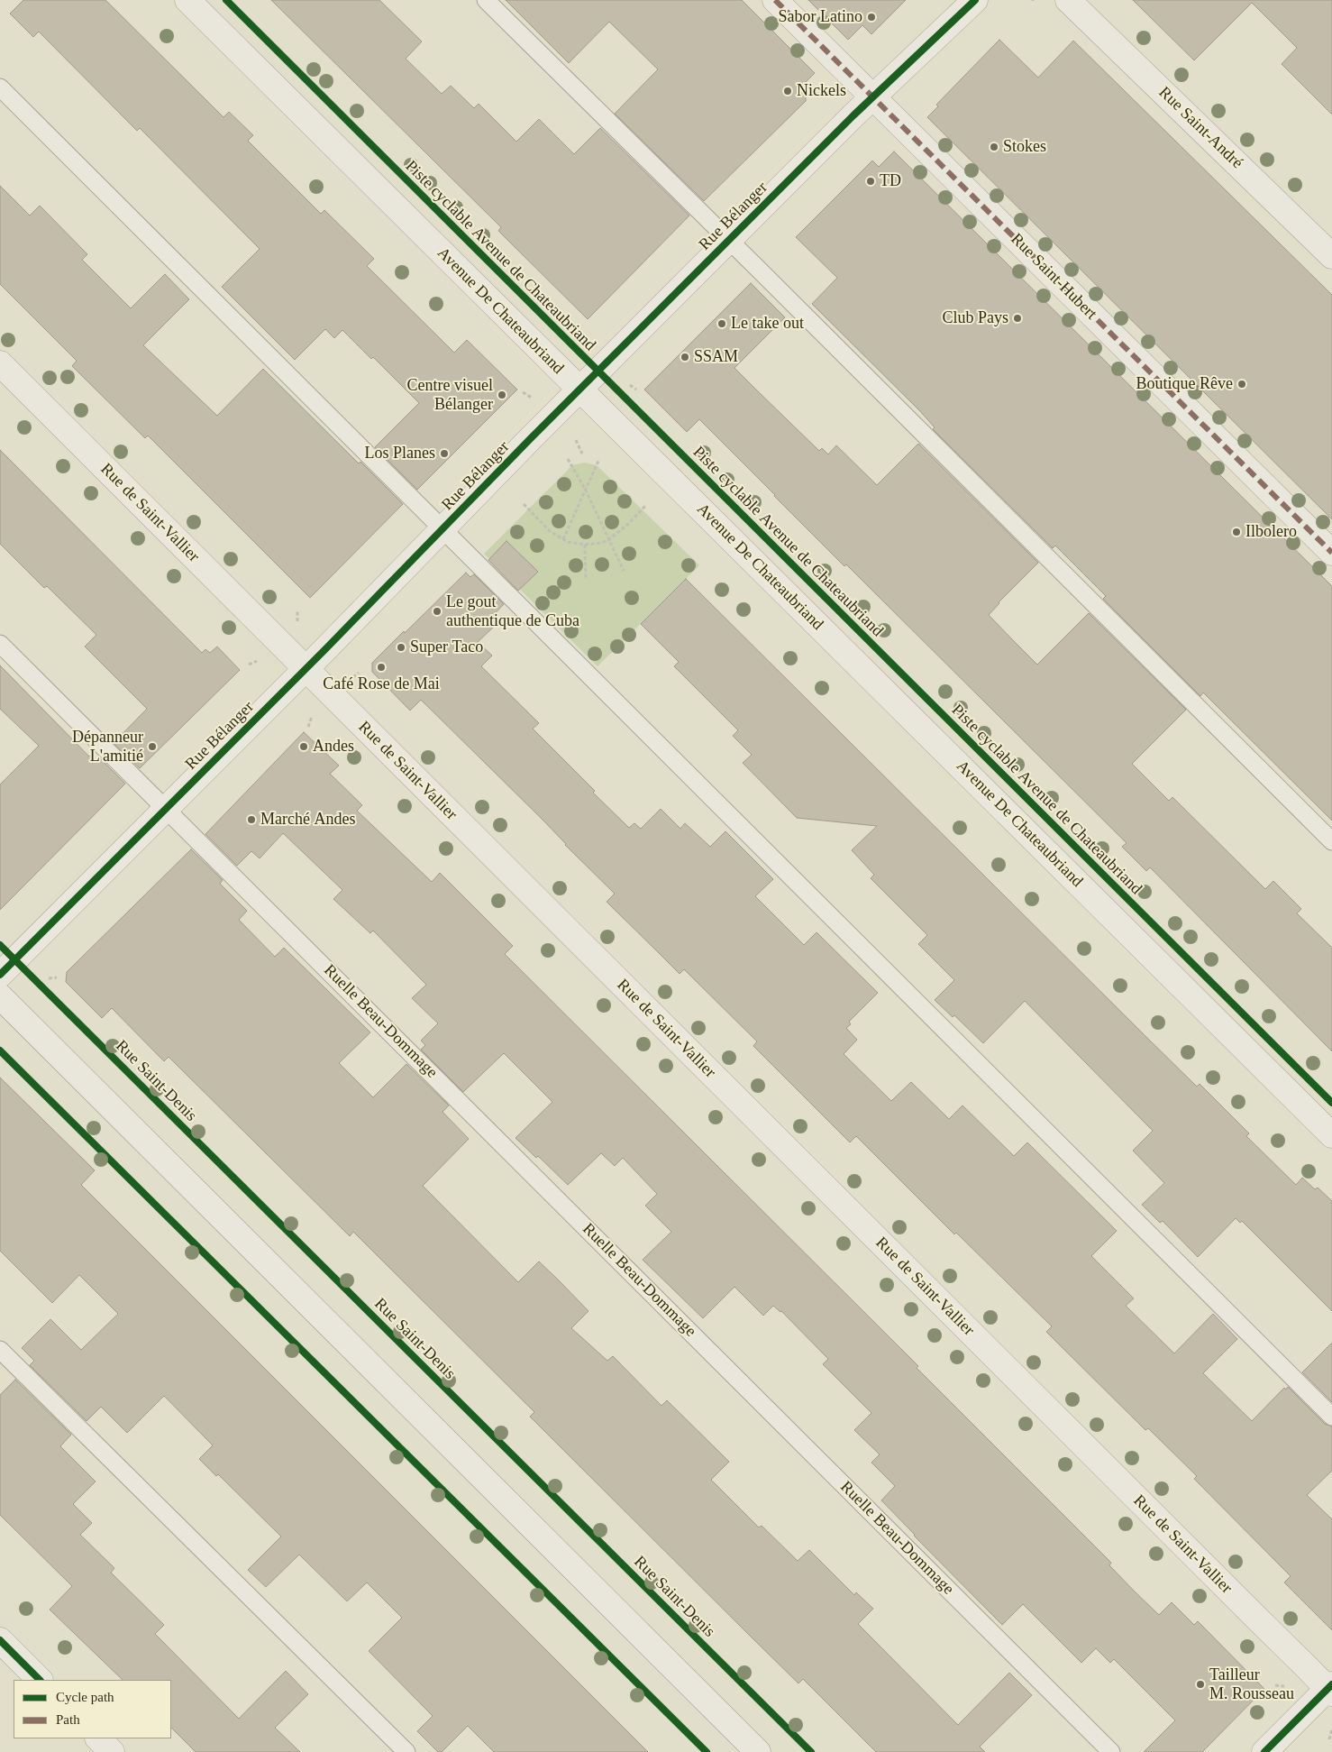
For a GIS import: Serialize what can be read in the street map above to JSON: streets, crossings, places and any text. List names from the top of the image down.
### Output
{
  "streets": {
    "street": [
      "Rue Saint-André",
      "Rue Bélanger",
      "Rue Saint-Hubert",
      "Avenue De Chateaubriand",
      "Rue de Saint-Vallier"
    ],
    "lane": ["Ruelle Beau-Dommage"],
    "cycle path": ["Piste cyclable Avenue de Chateaubriand", "Rue Saint-Denis"]
  },
  "crossings": [
    ["Rue Bélanger", "Rue Saint-Hubert"],
    ["Rue Bélanger", "Avenue De Chateaubriand"],
    ["Rue Bélanger", "Rue de Saint-Vallier"],
    ["Rue Bélanger", "Ruelle Beau-Dommage"]
  ],
  "places": [
    "Sabor Latino",
    "Nickels",
    "Stokes",
    "TD",
    "Club Pays",
    "Le take out",
    "SSAM",
    "Boutique Rêve",
    "Centre visuel Bélanger",
    "Los Planes",
    "Ilbolero",
    "Le gout authentique de Cuba",
    "Super Taco",
    "Café Rose de Mai",
    "Dépanneur L'amitié",
    "Andes",
    "Marché Andes",
    "Tailleur M. Rousseau"
  ],
  "legend": ["Cycle path", "Path"]
}
